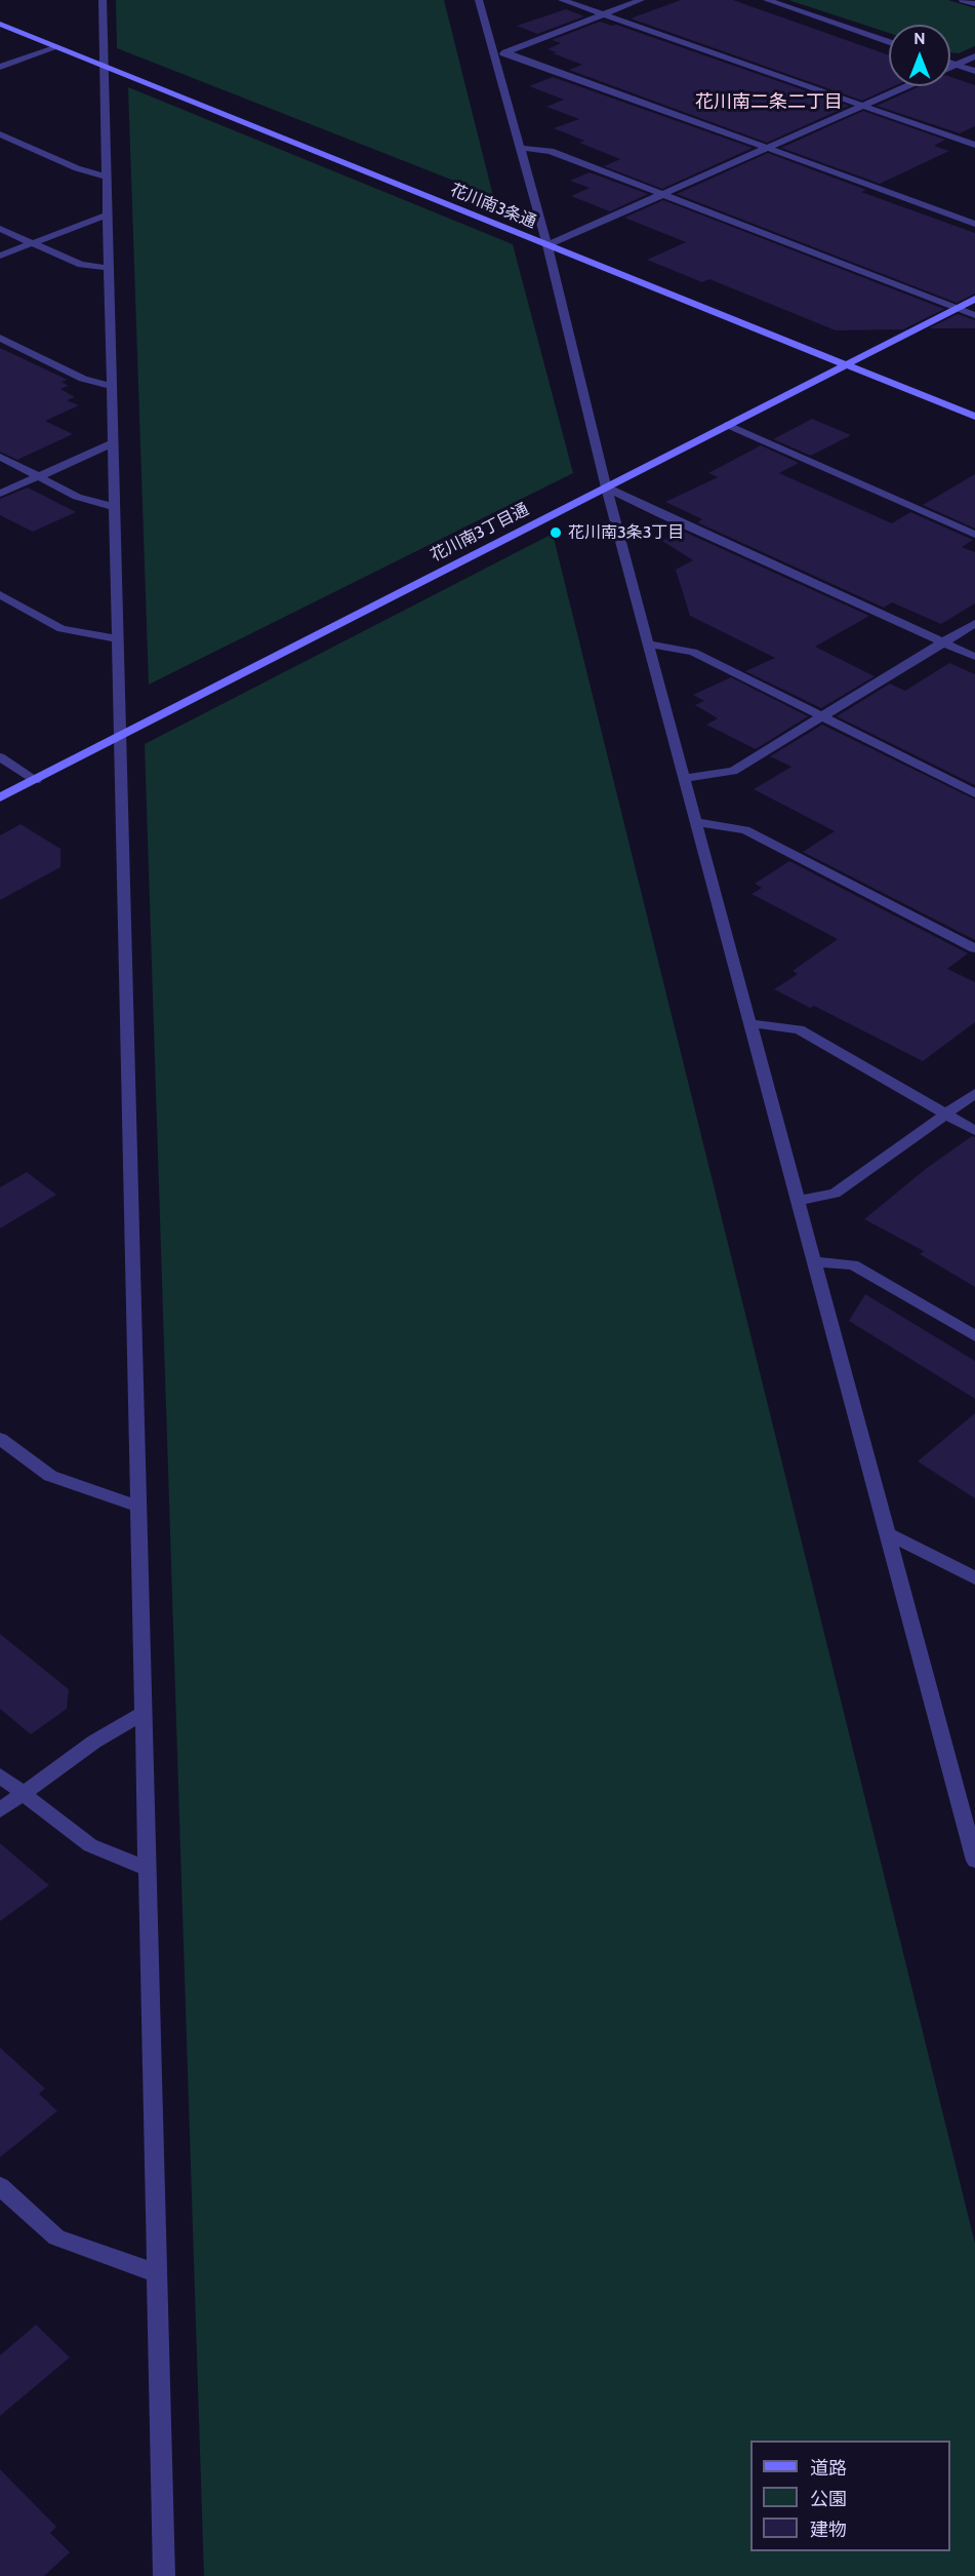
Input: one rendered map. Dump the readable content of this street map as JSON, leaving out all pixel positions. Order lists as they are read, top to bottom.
{
  "streets": {
    "street": ["花川南3条通", "花川南3丁目通"]
  },
  "crossings": [
    ["花川南3条通", "花川南3丁目通"]
  ],
  "districts": ["花川南二条二丁目"],
  "places": ["花川南3条3丁目"],
  "legend": ["道路", "公園", "建物"],
  "north": "top"
}
